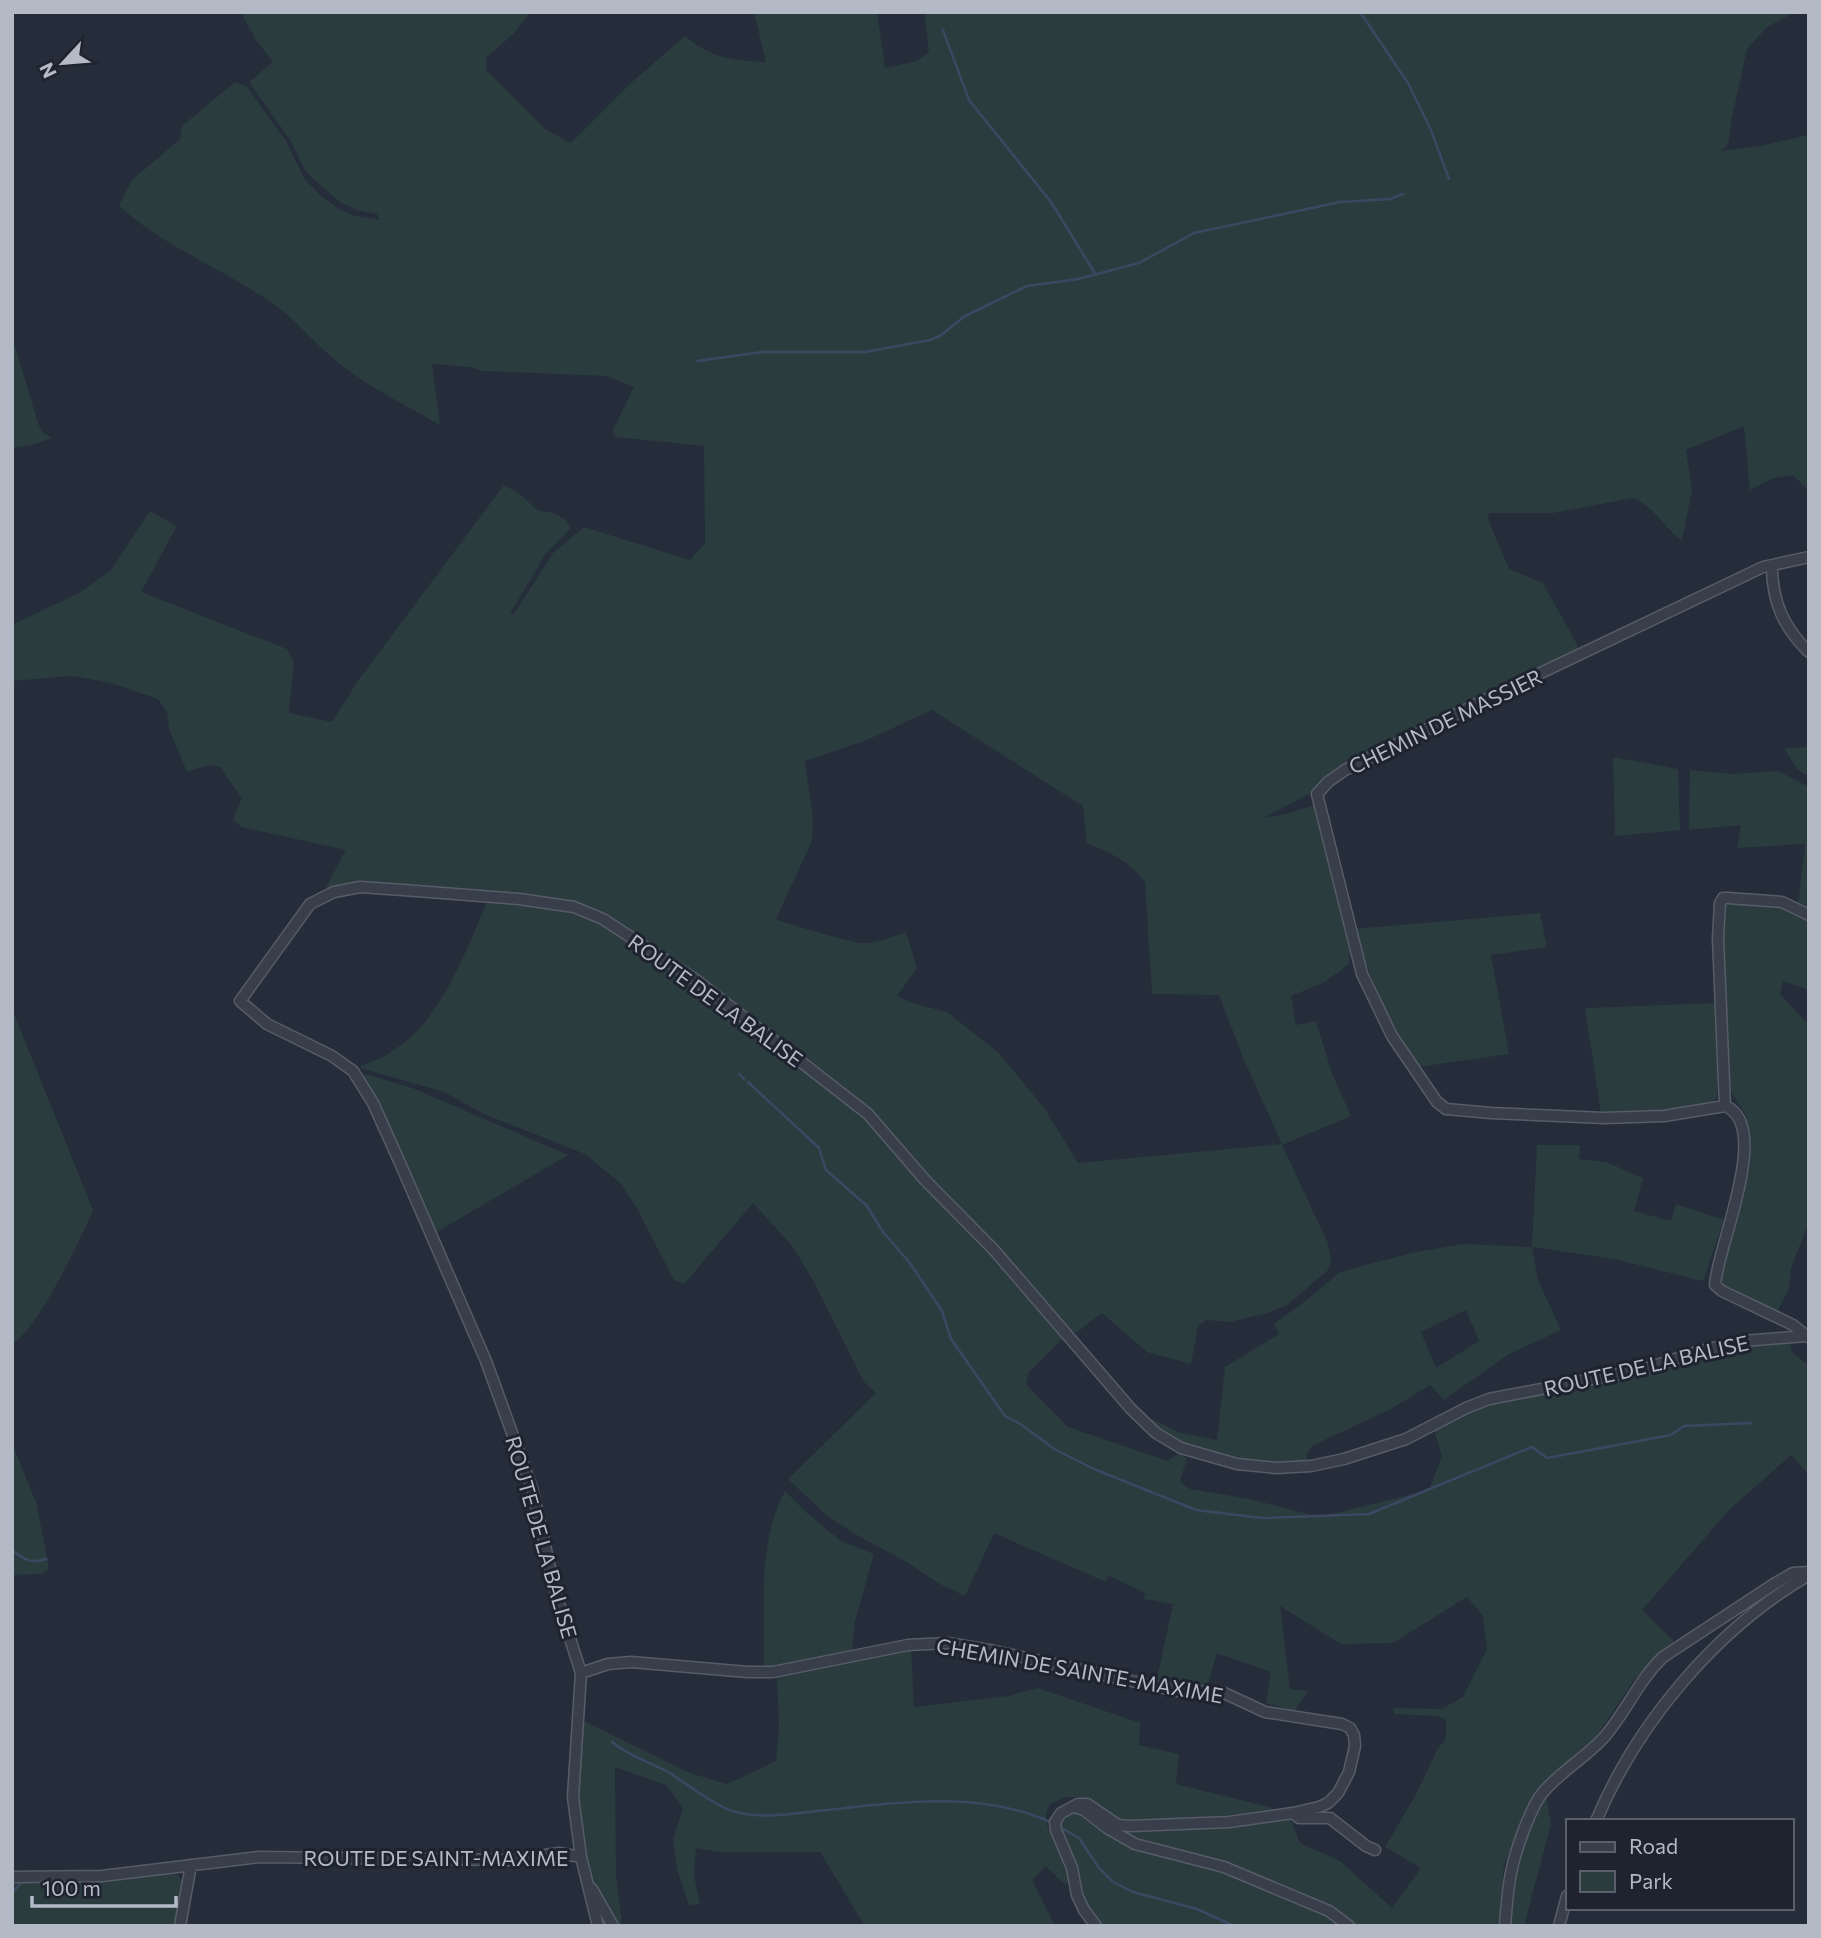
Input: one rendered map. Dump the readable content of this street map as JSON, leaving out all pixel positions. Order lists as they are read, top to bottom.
{
  "streets": {
    "street": [
      "CHEMIN DE MASSIER",
      "ROUTE DE LA BALISE",
      "CHEMIN DE SAINTE-MAXIME",
      "ROUTE DE SAINT-MAXIME"
    ]
  },
  "crossings": [
    ["ROUTE DE LA BALISE", "CHEMIN DE SAINTE-MAXIME"]
  ],
  "legend": ["Road", "Park"],
  "scale_bar": "100 m",
  "north": "bottom left"
}
